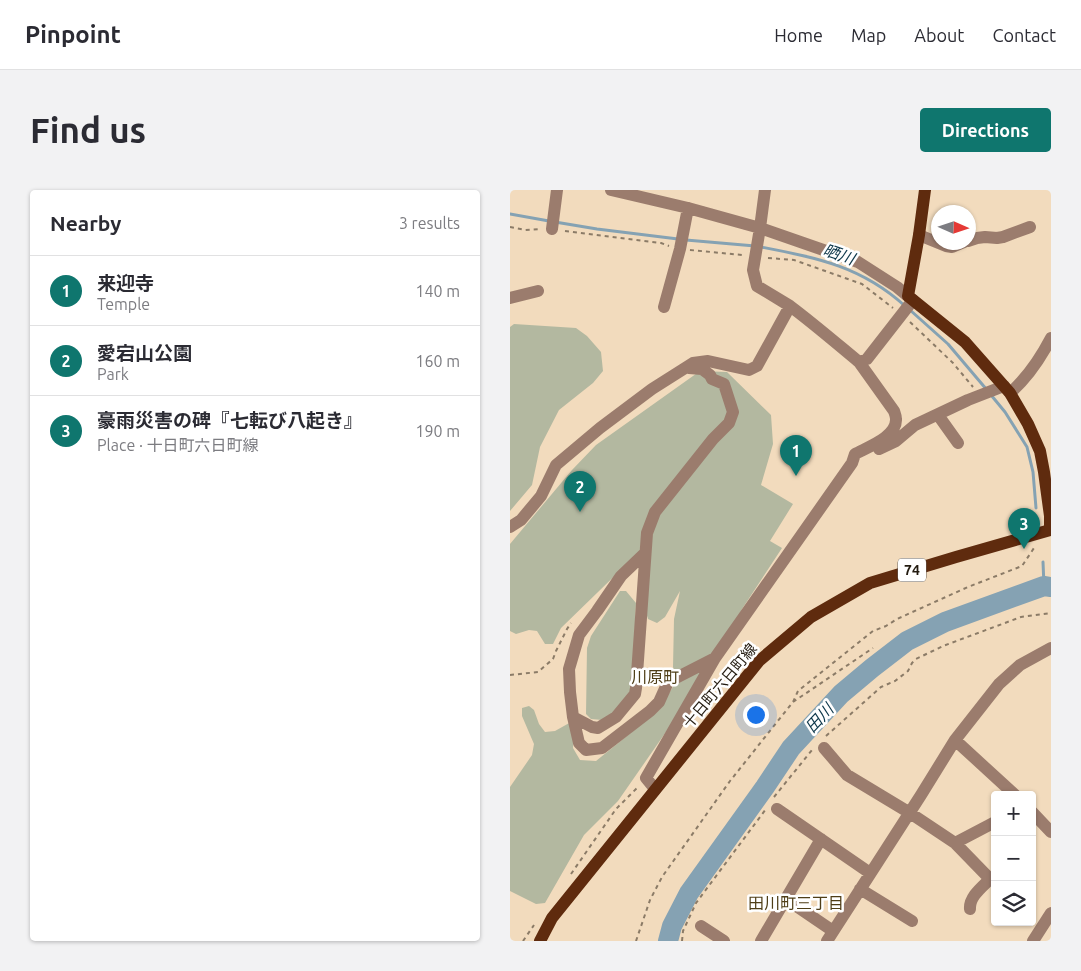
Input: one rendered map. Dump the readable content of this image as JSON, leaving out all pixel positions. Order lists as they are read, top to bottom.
{
  "streets": {
    "main road": ["74", "十日町六日町線"]
  },
  "districts": ["川原町", "田川町三丁目"],
  "water": ["晒川", "田川"],
  "north": "right",
  "page": {
    "header": "Pinpoint",
    "nav": [
      "Home",
      "Map",
      "About",
      "Contact"
    ],
    "buttons": "Directions",
    "title": "Find us",
    "heading": ["Nearby", "3 results"],
    "list": [
      {
        "mark": "1",
        "name": "来迎寺",
        "note": "Temple",
        "value": "140 m"
      },
      {
        "mark": "2",
        "name": "愛宕山公園",
        "note": "Park",
        "value": "160 m"
      },
      {
        "mark": "3",
        "name": "豪雨災害の碑『七転び八起き』",
        "note": "Place · 十日町六日町線",
        "value": "190 m"
      }
    ],
    "pins": ["1", "2", "3"],
    "map_buttons": ["+", "−"]
  }
}
